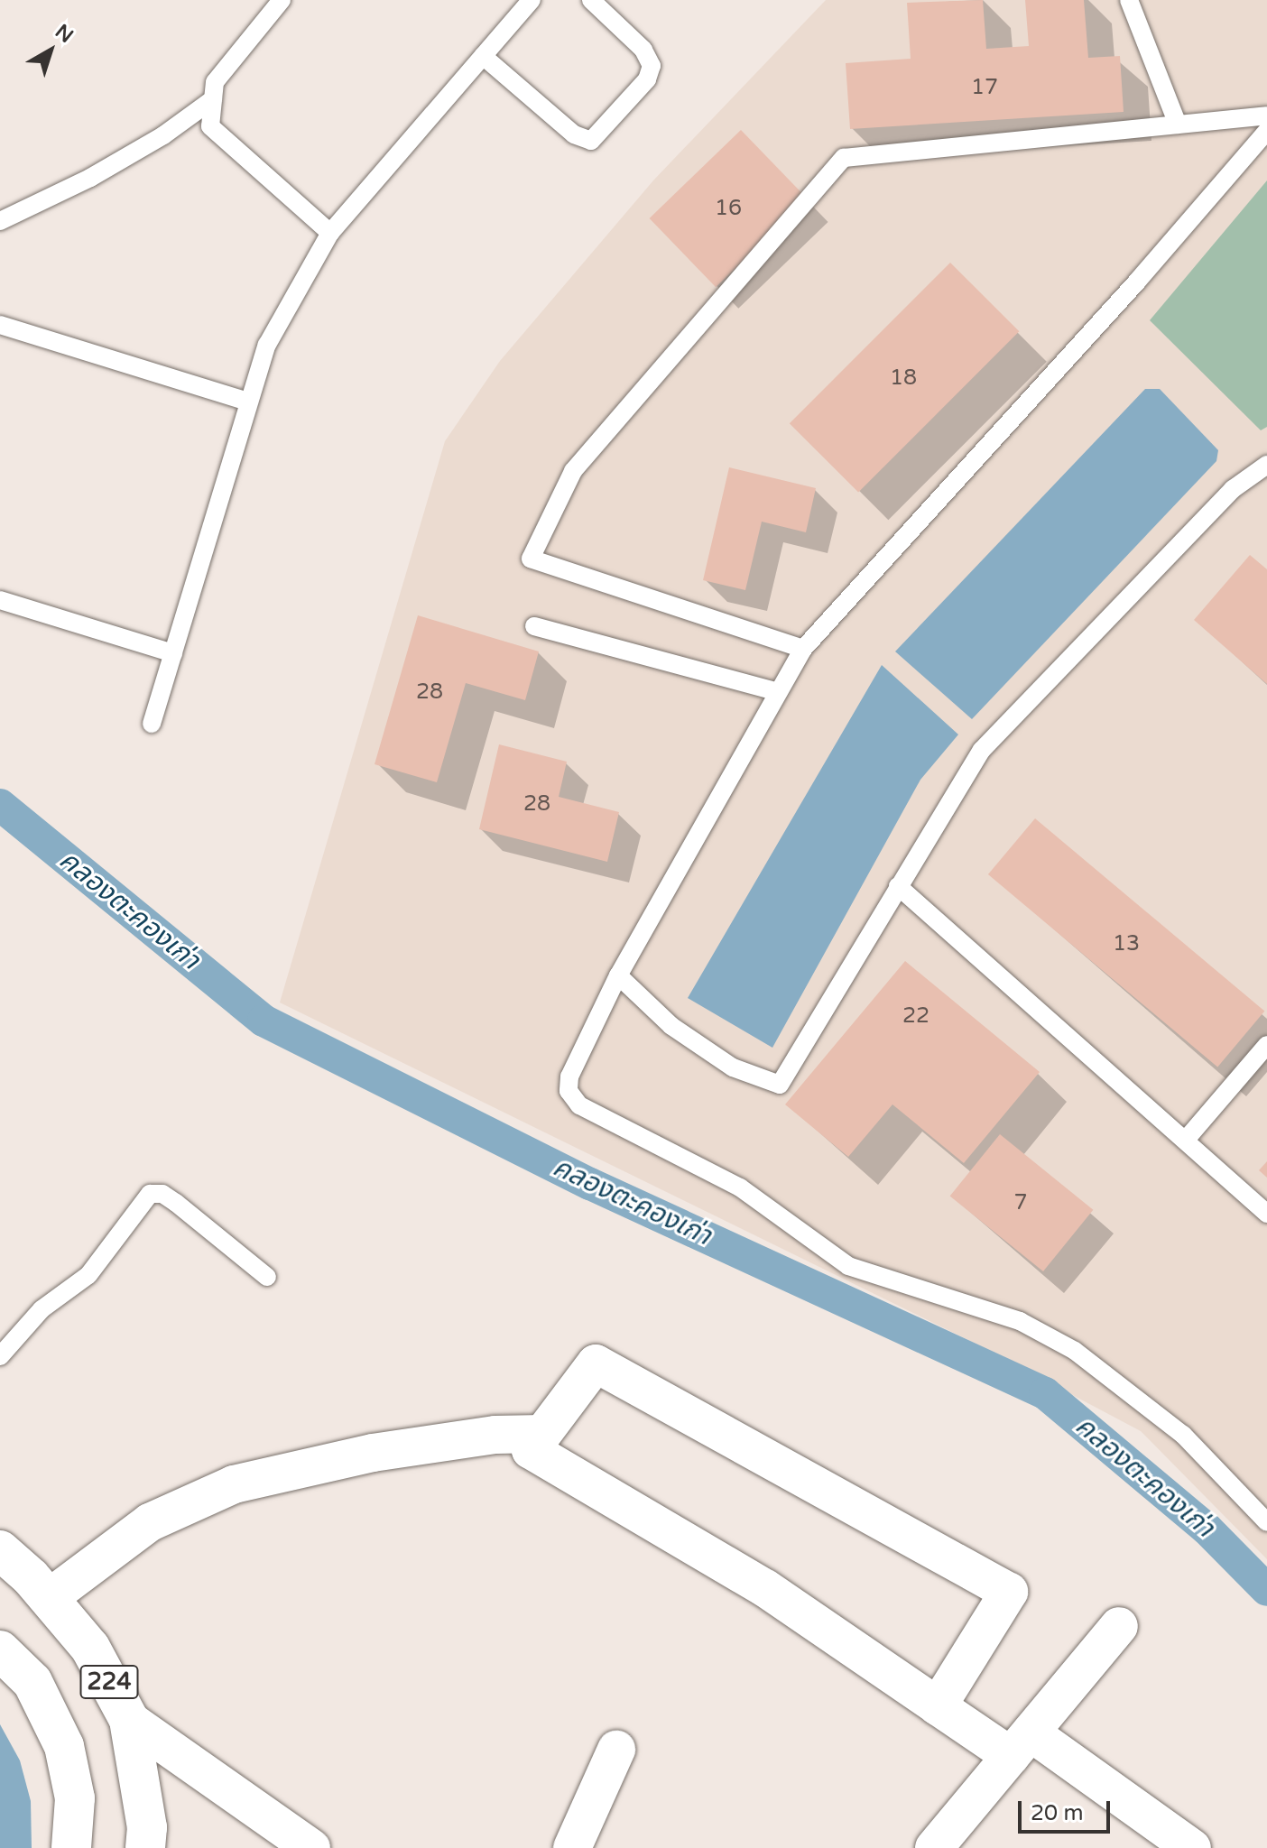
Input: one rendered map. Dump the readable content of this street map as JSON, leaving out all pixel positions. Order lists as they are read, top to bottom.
{
  "streets": {
    "main road": ["224"]
  },
  "water": ["คลองตะคองเก่า"],
  "house_numbers": [
    "17",
    "16",
    "18",
    "28",
    "28",
    "13",
    "22",
    "7"
  ],
  "scale_bar": "20 m",
  "north": "top right"
}
